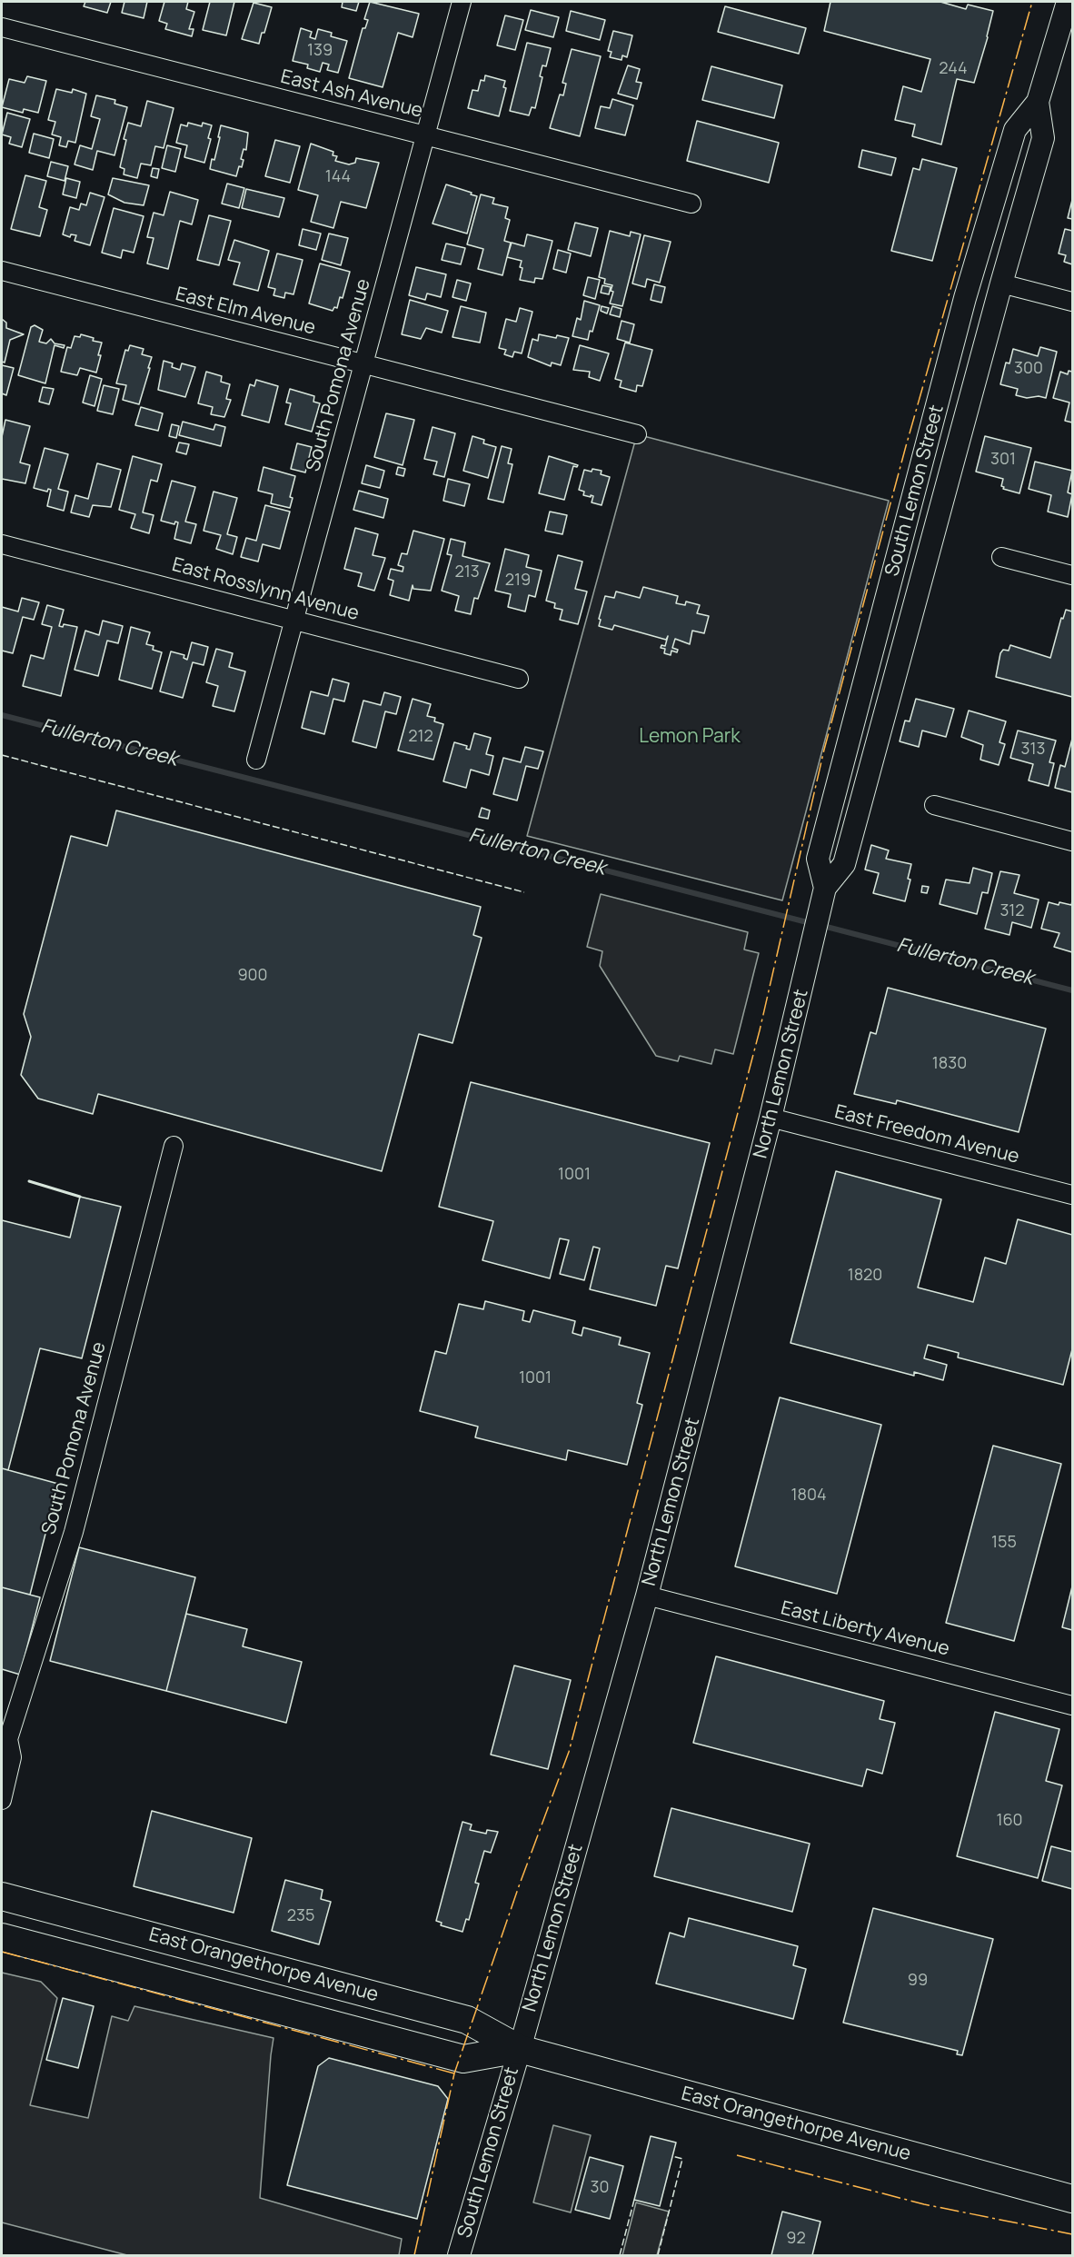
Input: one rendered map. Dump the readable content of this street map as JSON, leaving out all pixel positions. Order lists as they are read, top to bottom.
{
  "streets": {
    "main road": ["East Orangethorpe Avenue"],
    "street": [
      "East Ash Avenue",
      "East Elm Avenue",
      "South Pomona Avenue",
      "South Lemon Street",
      "East Rosslynn Avenue",
      "North Lemon Street",
      "East Freedom Avenue",
      "East Liberty Avenue"
    ]
  },
  "crossings": [
    ["East Ash Avenue", "South Pomona Avenue"],
    ["East Elm Avenue", "South Pomona Avenue"],
    ["South Pomona Avenue", "East Rosslynn Avenue"],
    ["South Lemon Street", "North Lemon Street"],
    ["South Lemon Street", "East Orangethorpe Avenue"],
    ["North Lemon Street", "East Freedom Avenue"],
    ["North Lemon Street", "East Liberty Avenue"],
    ["North Lemon Street", "East Orangethorpe Avenue"]
  ],
  "water": ["Fullerton Creek"],
  "parks": ["Lemon Park"],
  "house_numbers": [
    "139",
    "244",
    "144",
    "300",
    "301",
    "213",
    "219",
    "212",
    "313",
    "312",
    "900",
    "1830",
    "1001",
    "1820",
    "1001",
    "1804",
    "155",
    "160",
    "235",
    "99",
    "30",
    "92"
  ]
}
